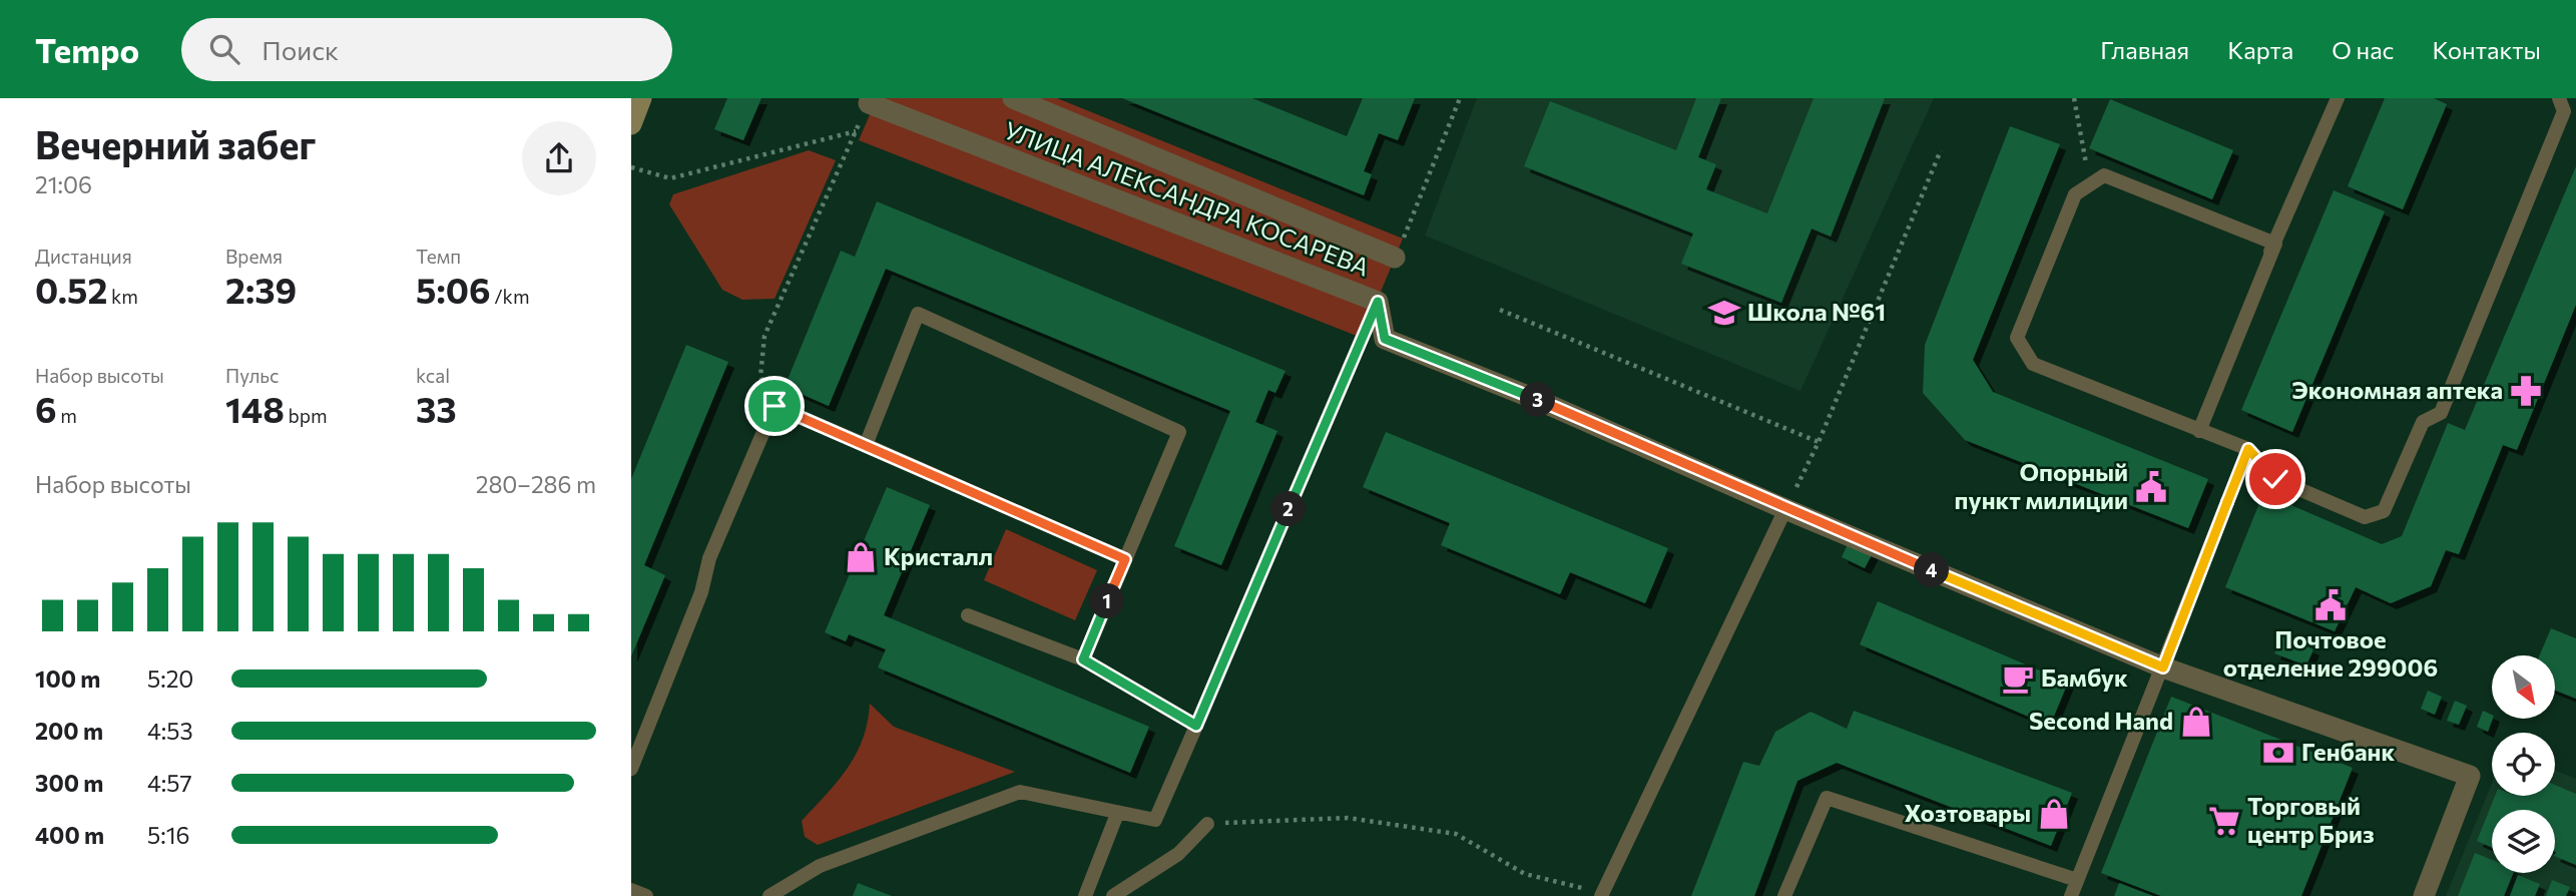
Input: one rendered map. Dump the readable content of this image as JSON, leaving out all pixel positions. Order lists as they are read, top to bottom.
{
  "streets": {
    "street": ["УЛИЦА АЛЕКСАНДРА КОСАРЕВА"]
  },
  "places": {
    "school or university": ["Школа №61"],
    "pharmacy": ["Экономная аптека"],
    "public building": ["Опорный пункт милиции", "Почтовое отделение 299006"],
    "shop": ["Кристалл", "Second Hand", "Хозтовары"],
    "cafe": ["Бамбук"],
    "bank": ["Генбанк"],
    "supermarket": ["Торговый центр Бриз"]
  },
  "north": "bottom right",
  "page": {
    "header": "Tempo",
    "search": "Поиск",
    "nav": [
      "Главная",
      "Карта",
      "О нас",
      "Контакты"
    ],
    "heading": ["Вечерний забег", "21:06"],
    "stats": [
      ["Дистанция", "0.52 km"],
      ["Время", "2:39"],
      ["Темп", "5:06 /km"],
      ["Набор высоты", "6 m"],
      ["Пульс", "148 bpm"],
      ["kcal", "33"]
    ],
    "pins": [
      "3",
      "2",
      "4",
      "1"
    ],
    "chart": ["Набор высоты", "280–286 m"],
    "list": [
      {
        "name": "100 m",
        "note": "5:20"
      },
      {
        "name": "200 m",
        "note": "4:53"
      },
      {
        "name": "300 m",
        "note": "4:57"
      },
      {
        "name": "400 m",
        "note": "5:16"
      }
    ]
  }
}
